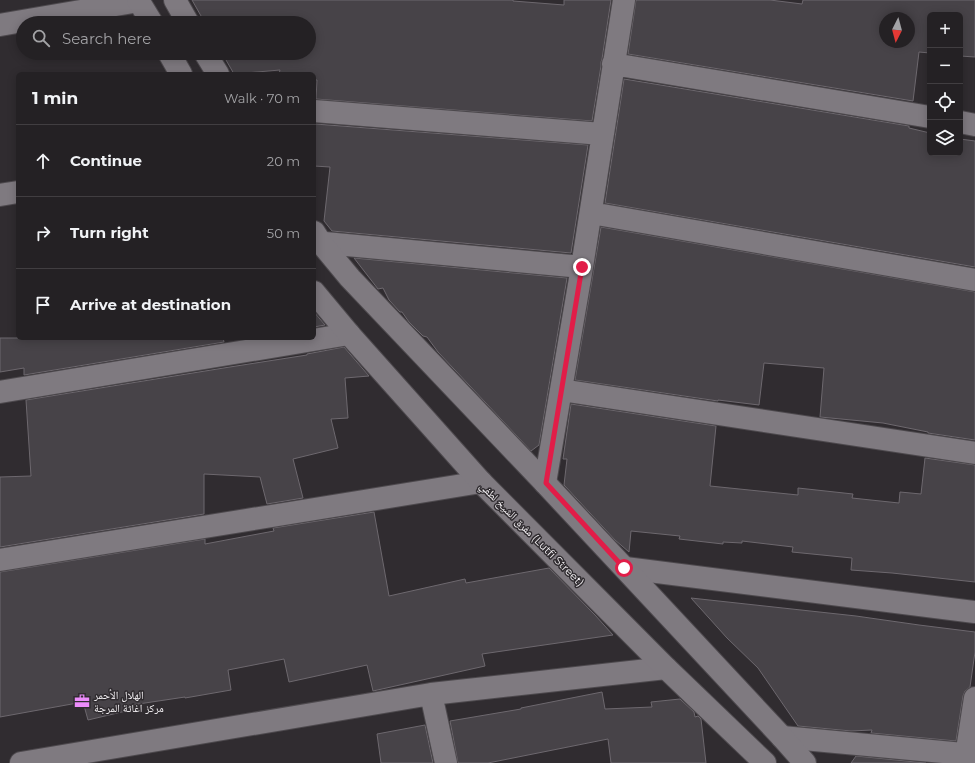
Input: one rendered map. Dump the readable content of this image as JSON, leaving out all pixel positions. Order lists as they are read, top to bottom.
{
  "streets": {
    "street": ["مفرق الشيخ لطفي (Lutfi Street)"]
  },
  "places": {
    "office": ["الهلال الأحمر مركز اغاثة المرجة"]
  },
  "north": "bottom",
  "page": {
    "map_buttons": ["+", "−"],
    "search": "Search here",
    "heading": ["1 min", "Walk · 70 m"],
    "list": [
      ["Continue", "20 m"],
      ["Turn right", "50 m"],
      "Arrive at destination"
    ]
  }
}
